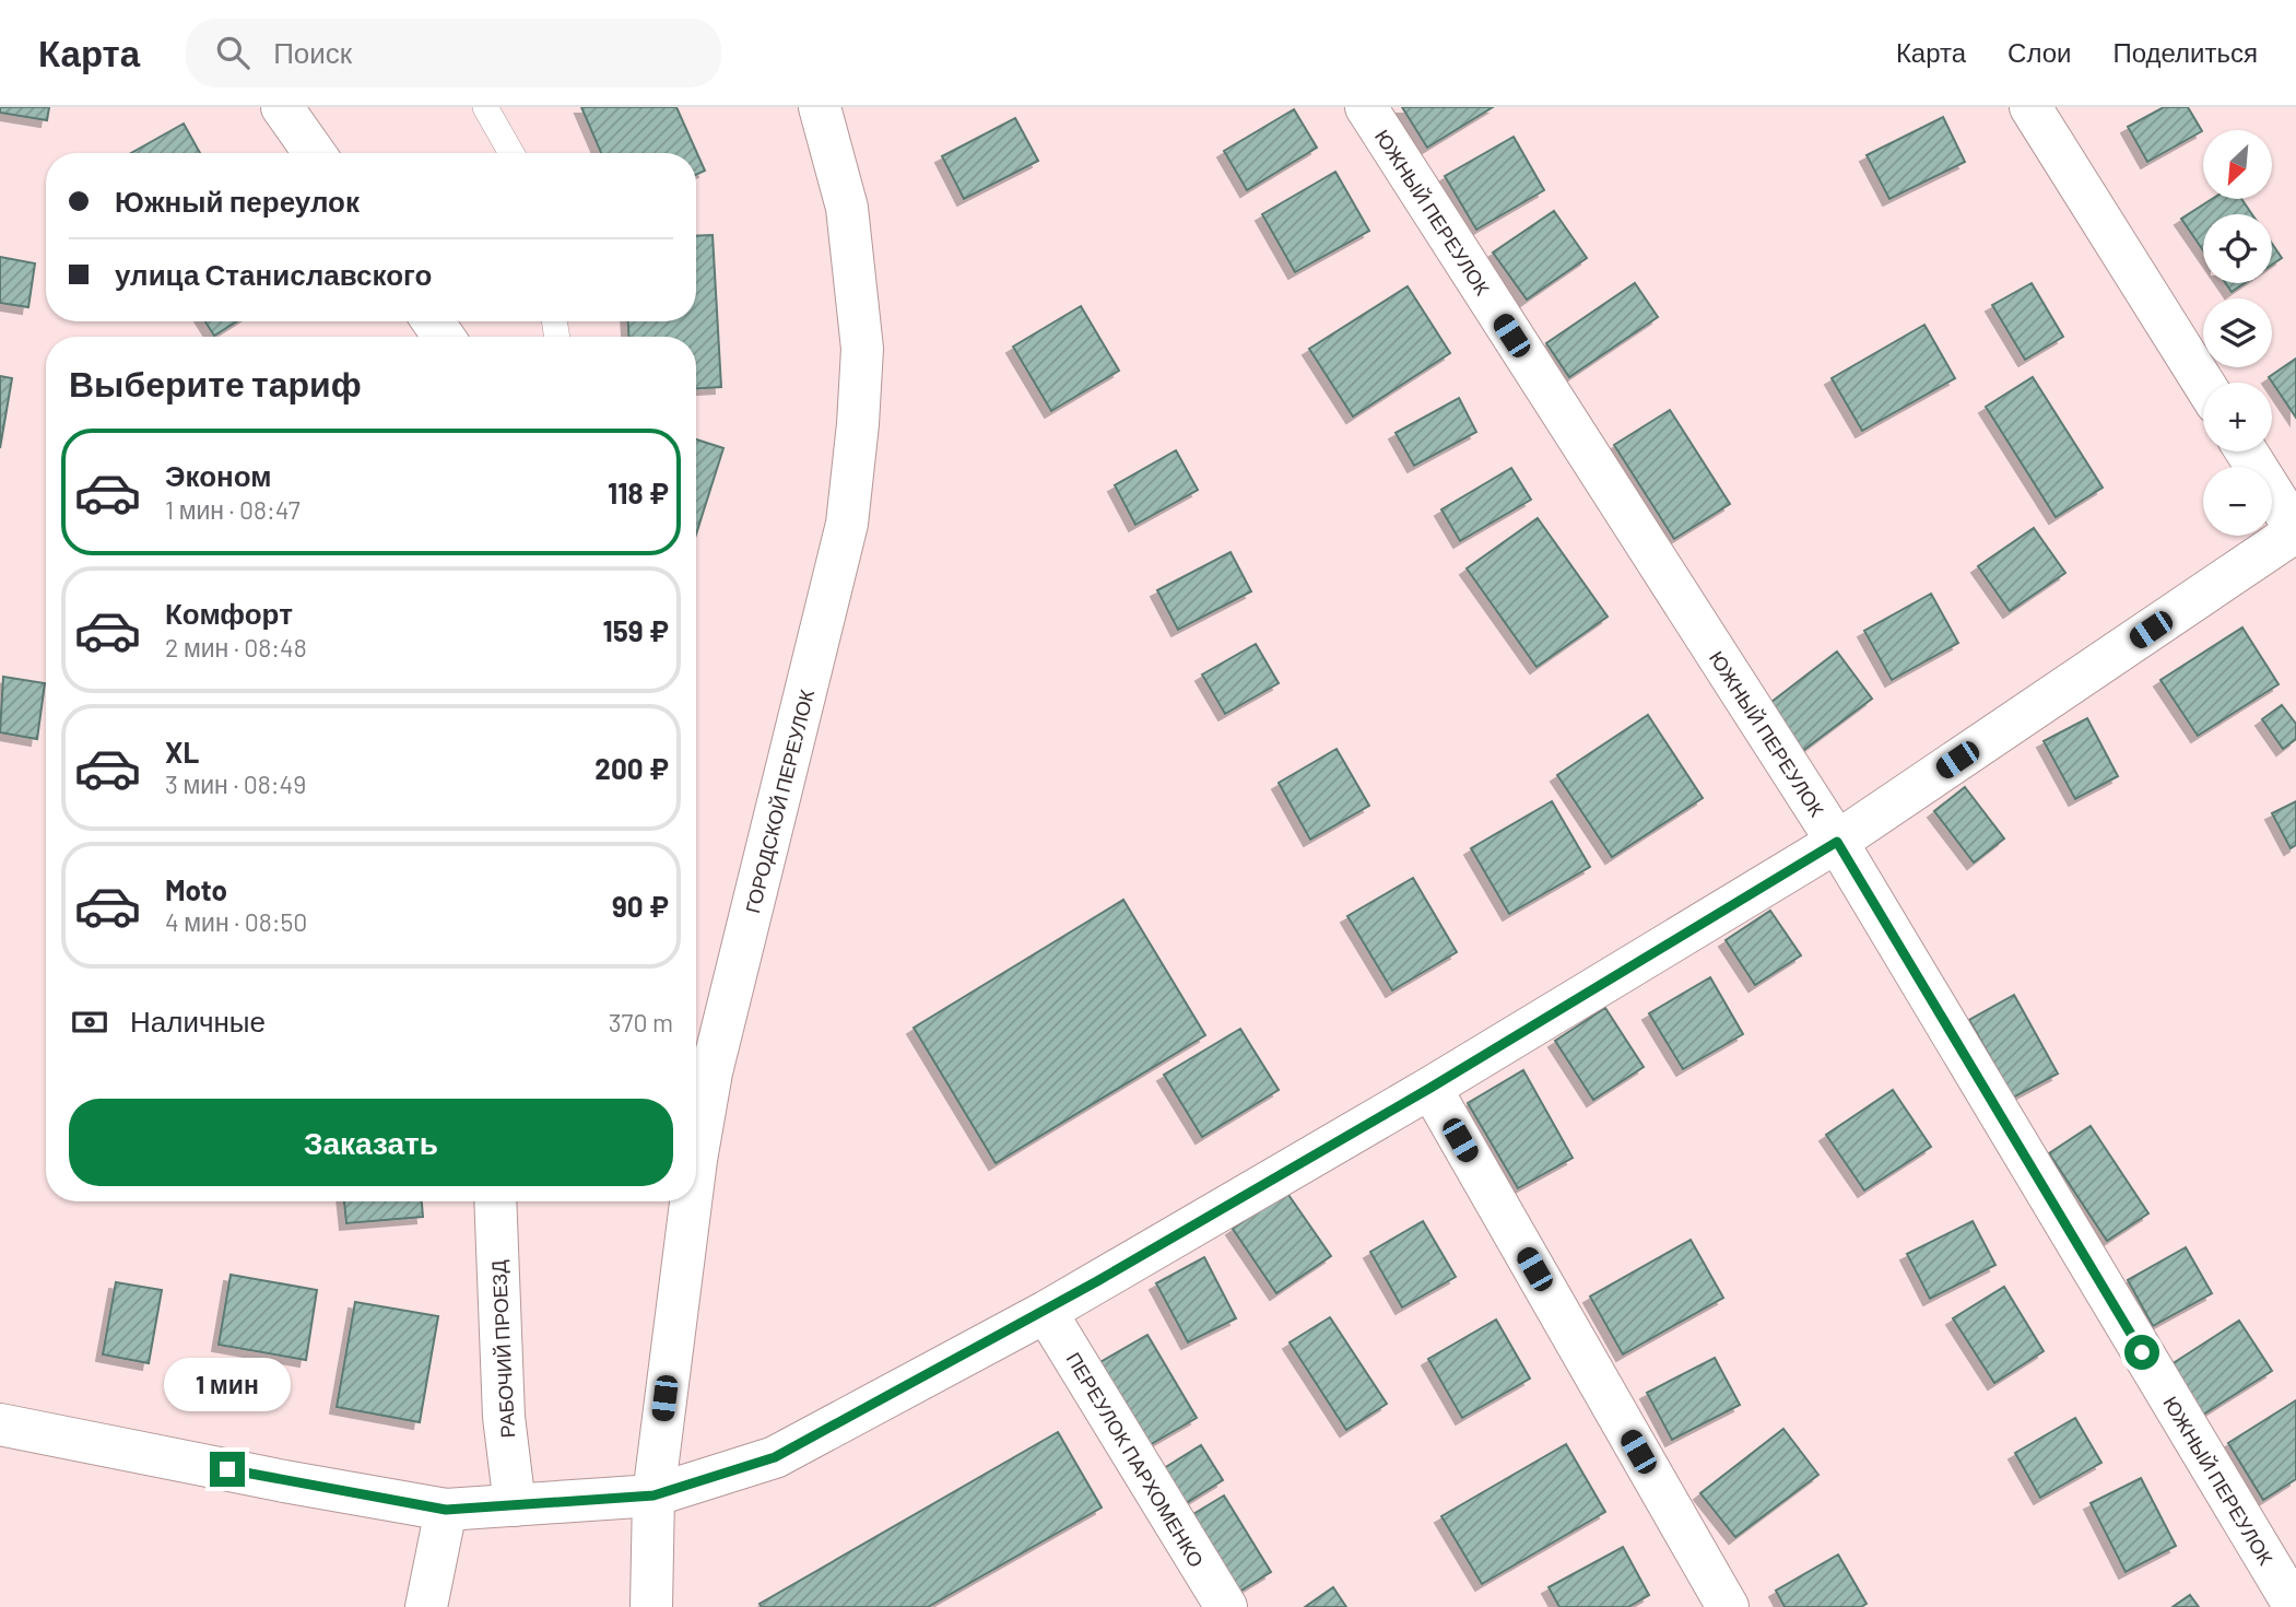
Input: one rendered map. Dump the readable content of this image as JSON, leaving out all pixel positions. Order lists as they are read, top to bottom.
{
  "streets": {
    "street": [
      "ЮЖНЫЙ ПЕРЕУЛОК",
      "ГОРОДСКОЙ ПЕРЕУЛОК",
      "РАБОЧИЙ ПРОЕЗД",
      "ПЕРЕУЛОК ПАРХОМЕНКО"
    ]
  },
  "north": "bottom left",
  "page": {
    "header": "Карта",
    "search": "Поиск",
    "nav": ["Карта", "Слои", "Поделиться"],
    "map_buttons": ["+", "−"],
    "banner": ["Южный переулок", "улица Станиславского"],
    "heading": "Выберите тариф",
    "list": [
      {
        "name": "Эконом",
        "note": "1 мин · 08:47",
        "value": "118 ₽"
      },
      {
        "name": "Комфорт",
        "note": "2 мин · 08:48",
        "value": "159 ₽"
      },
      {
        "name": "XL",
        "note": "3 мин · 08:49",
        "value": "200 ₽"
      },
      {
        "name": "Moto",
        "note": "4 мин · 08:50",
        "value": "90 ₽"
      }
    ],
    "pay": ["Наличные", "370 m"],
    "buttons": "Заказать",
    "bubble": "1 мин"
  }
}
